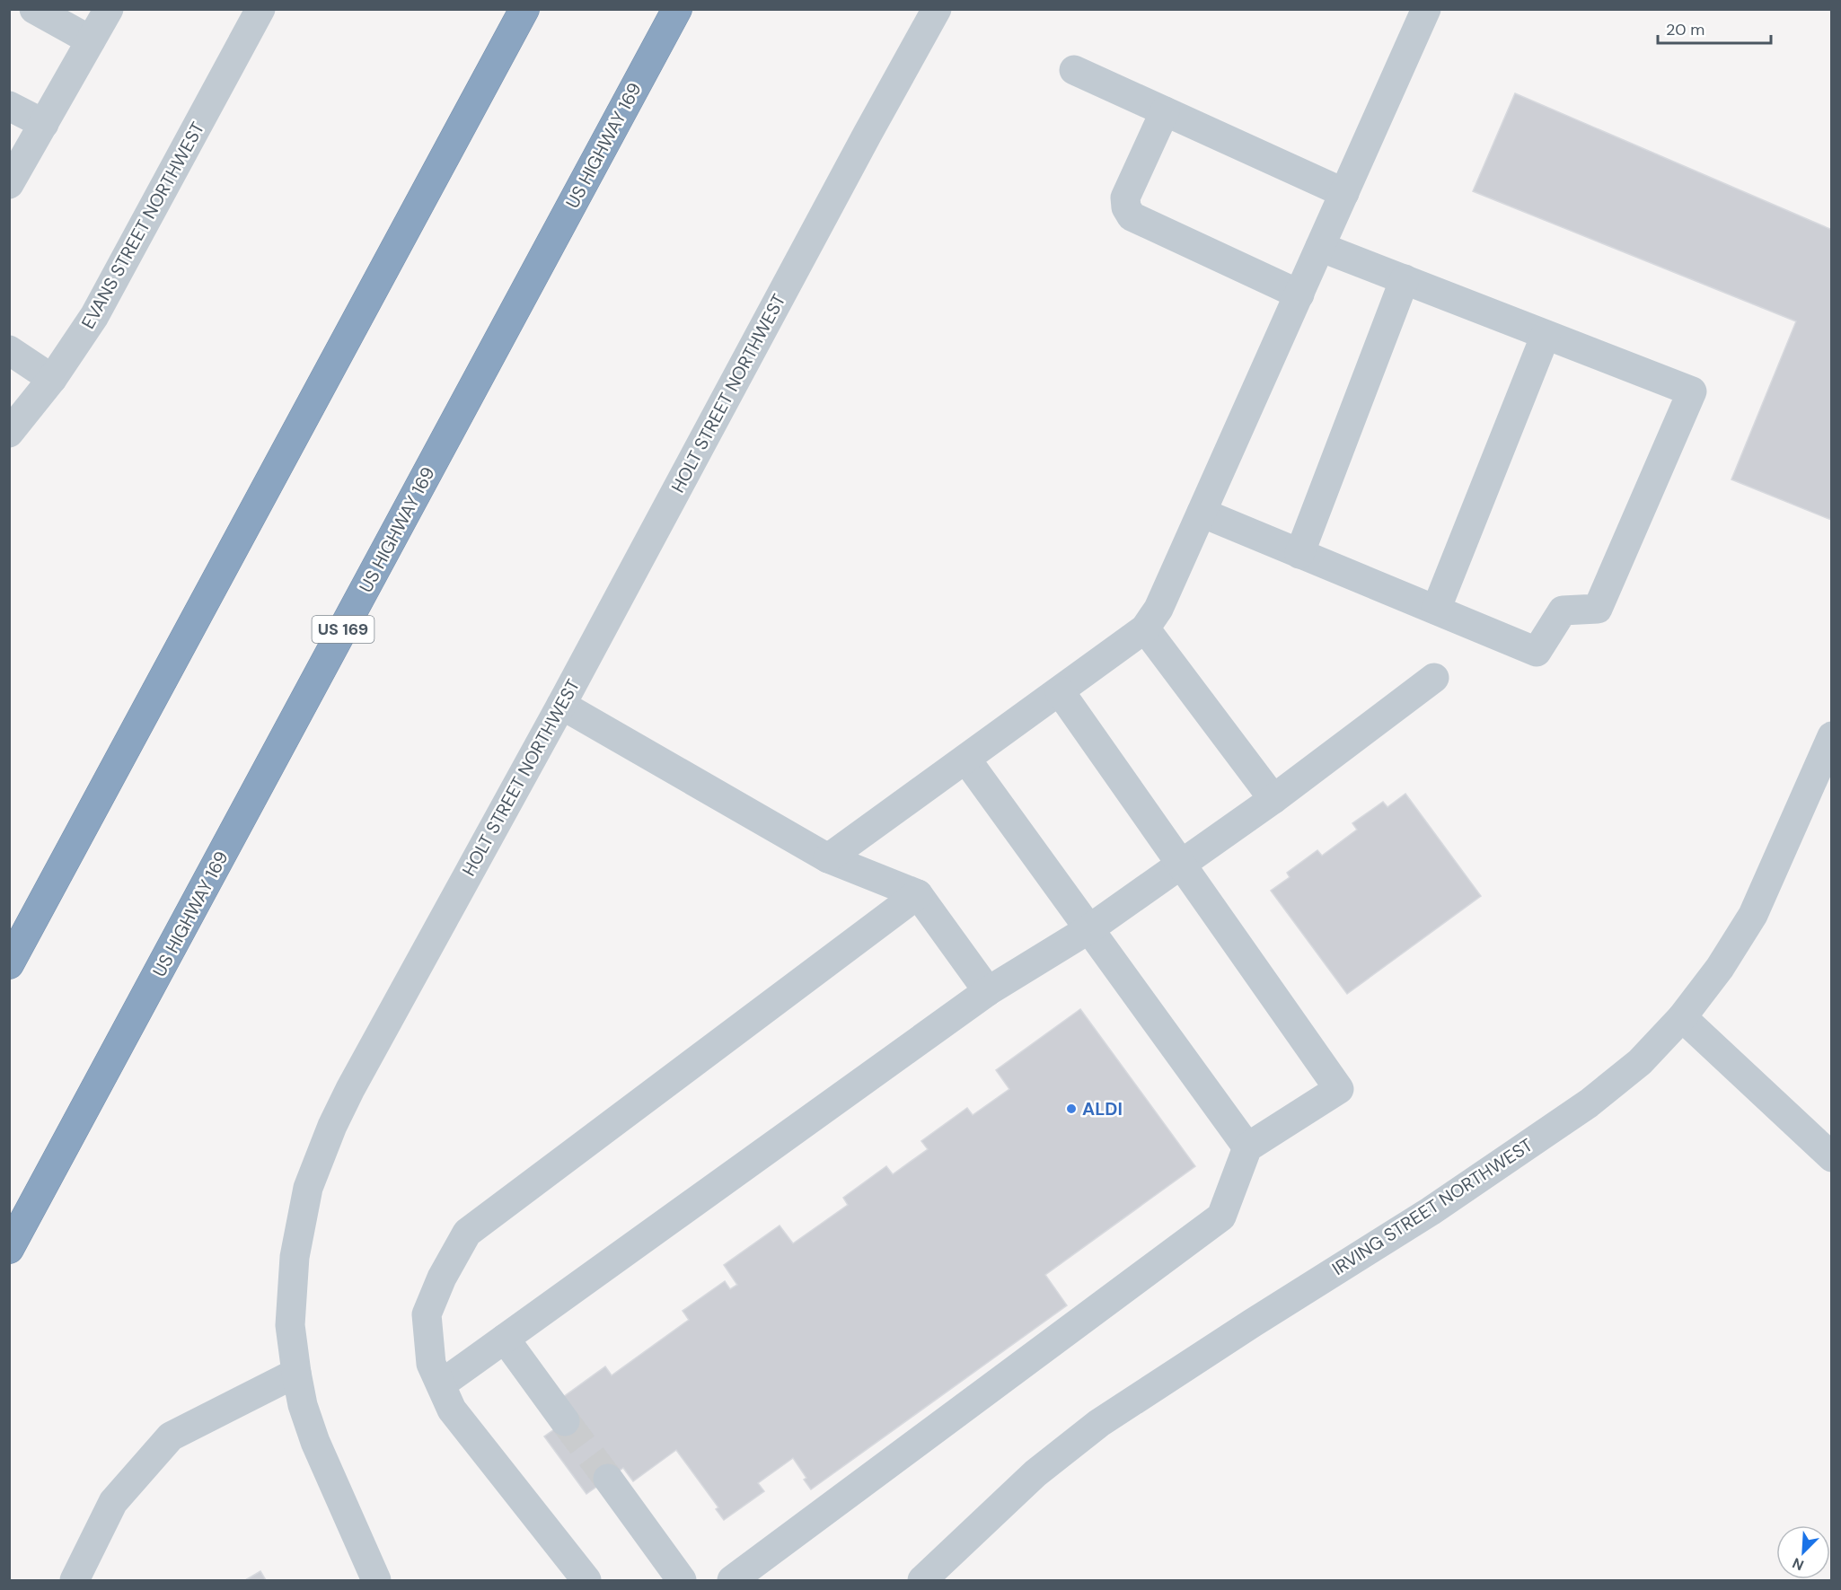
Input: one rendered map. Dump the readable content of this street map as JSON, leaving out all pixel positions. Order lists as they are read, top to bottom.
{
  "streets": {
    "highway": ["US HIGHWAY 169", "US 169"],
    "street": ["EVANS STREET NORTHWEST", "HOLT STREET NORTHWEST", "IRVING STREET NORTHWEST"]
  },
  "places": ["ALDI"],
  "scale_bar": "20 m",
  "north": "bottom left"
}
